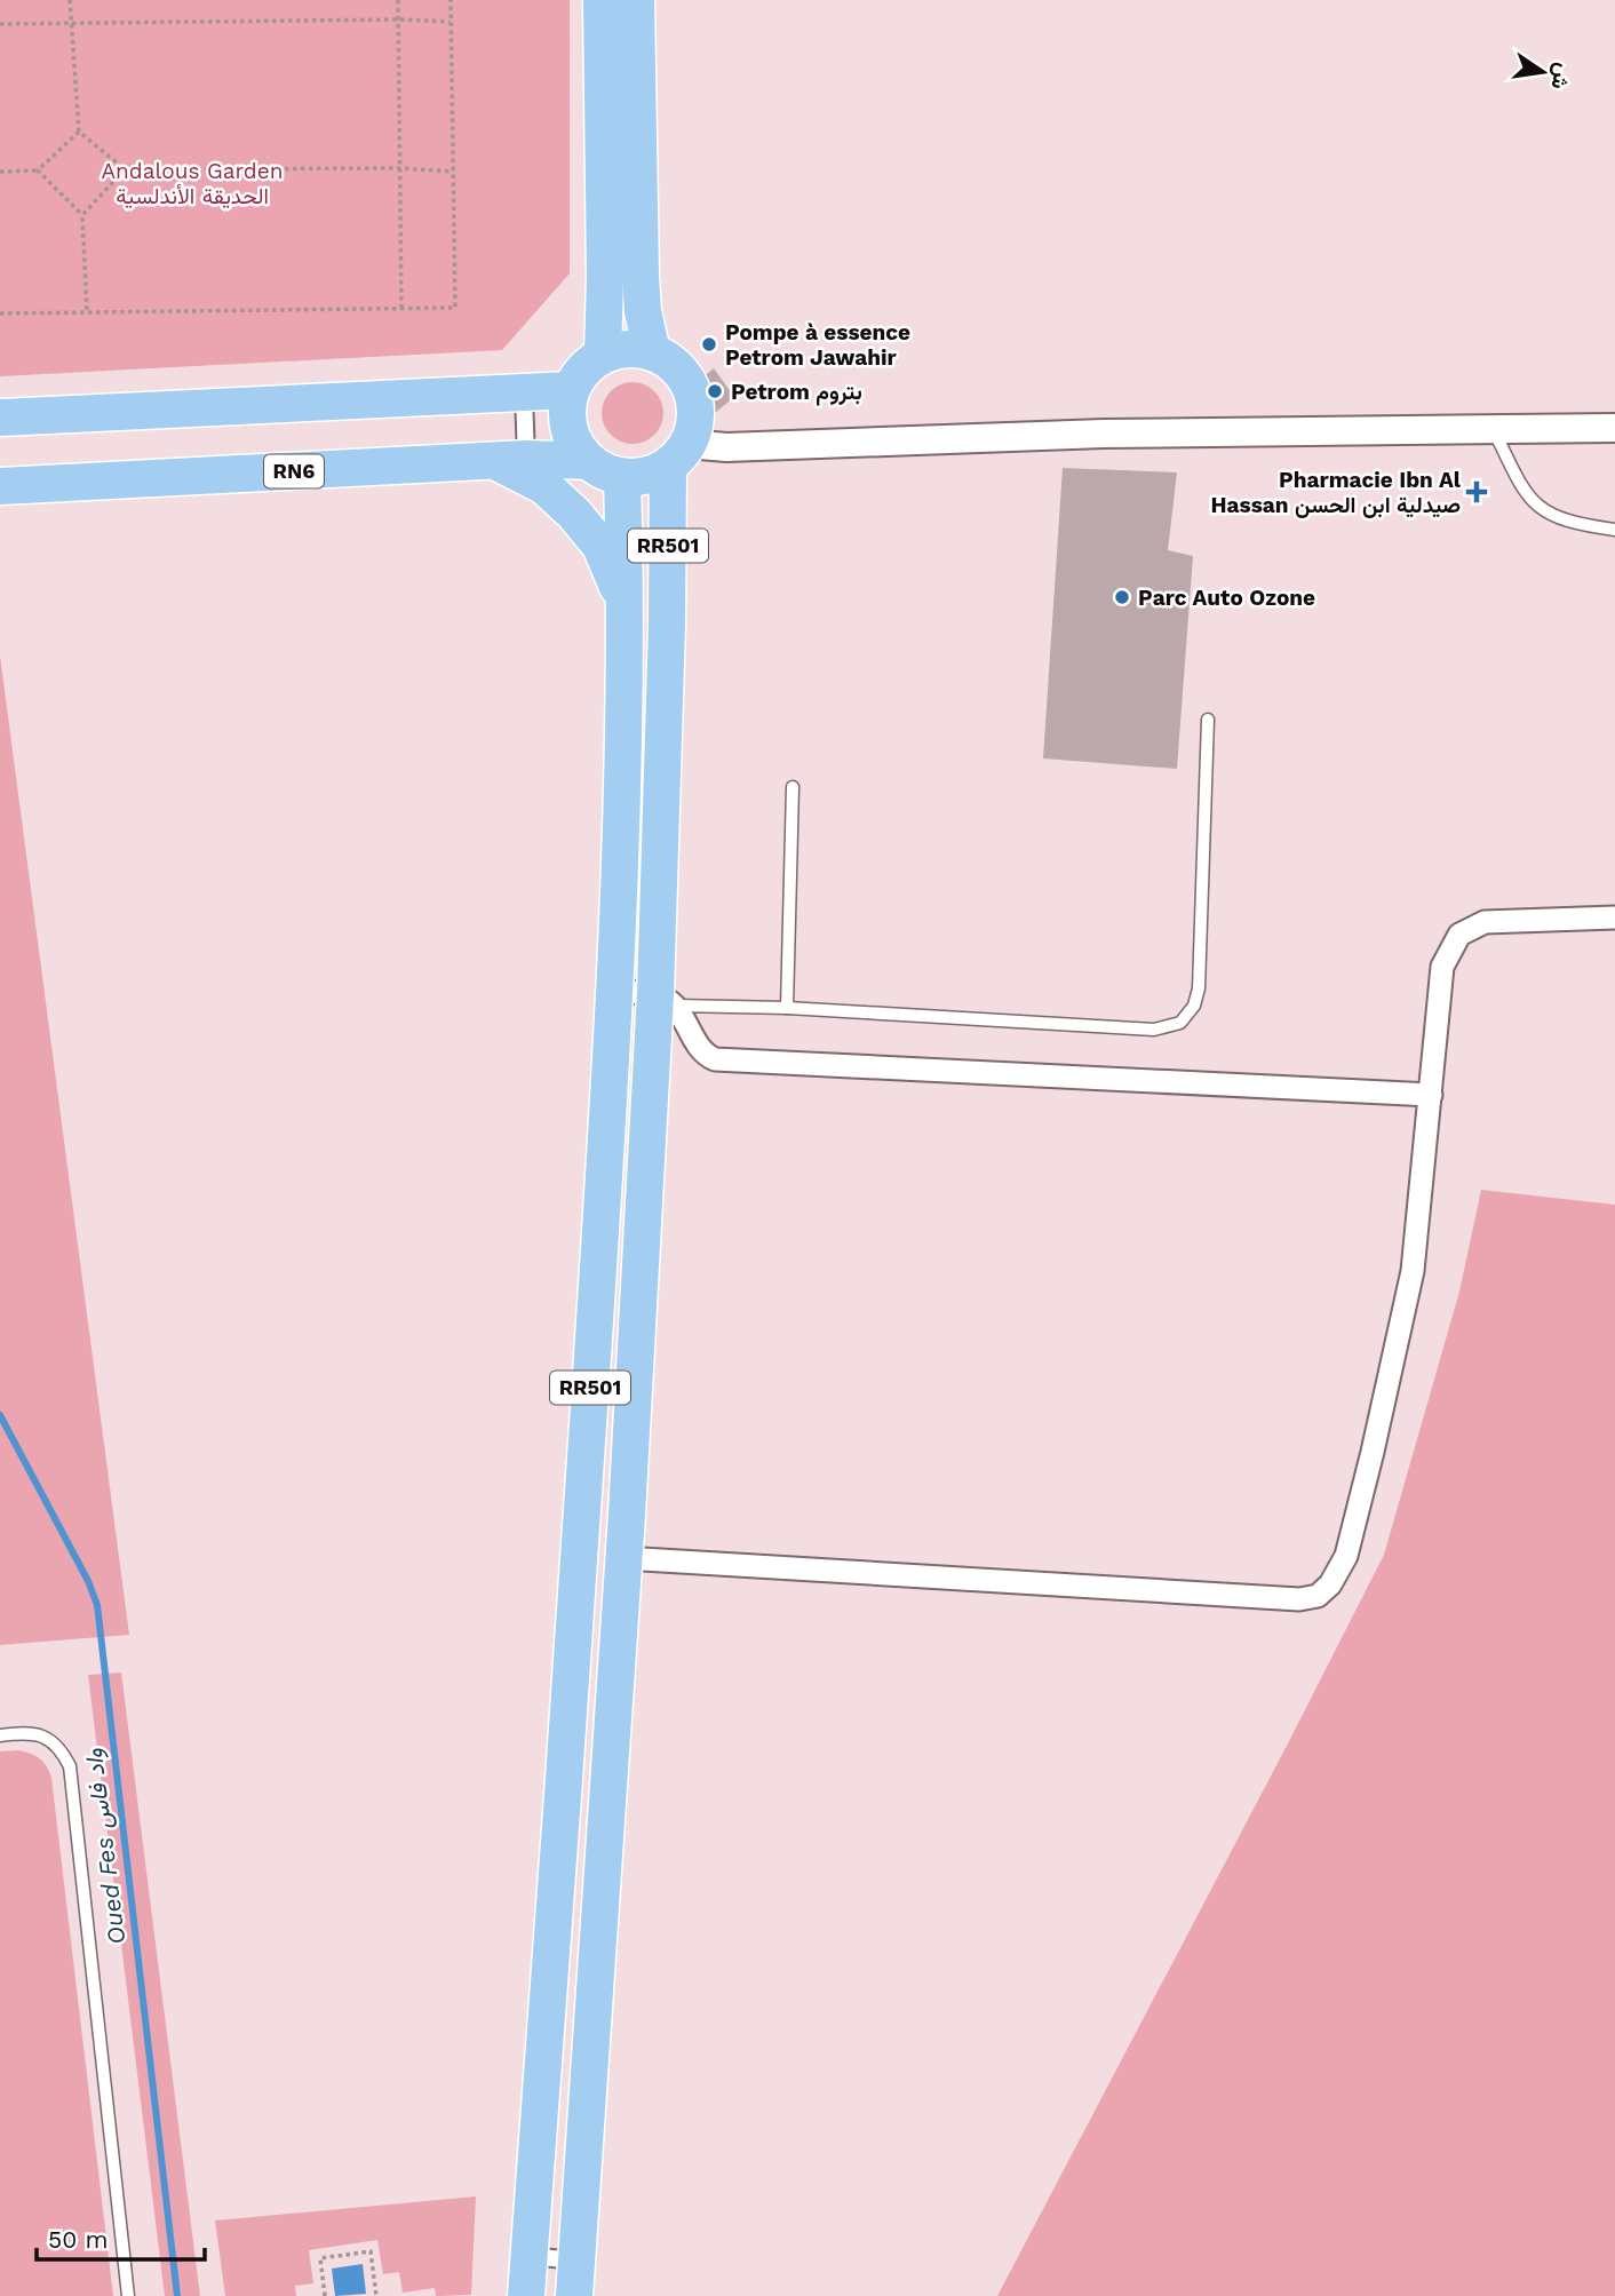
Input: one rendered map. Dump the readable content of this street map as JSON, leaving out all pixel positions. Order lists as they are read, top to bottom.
{
  "streets": {
    "main road": ["RN6", "RR501"]
  },
  "crossings": [
    ["RN6", "RR501"]
  ],
  "water": ["Oued Fes واد فاس"],
  "parks": ["Andalous Garden الحديقة الأندلسية"],
  "places": {
    "other": ["Pompe à essence Petrom Jawahir", "Petrom بتروم", "Parc Auto Ozone"],
    "health": ["Pharmacie Ibn Al Hassan صيدلية ابن الحسن"]
  },
  "scale_bar": "50 m",
  "north": "right"
}
